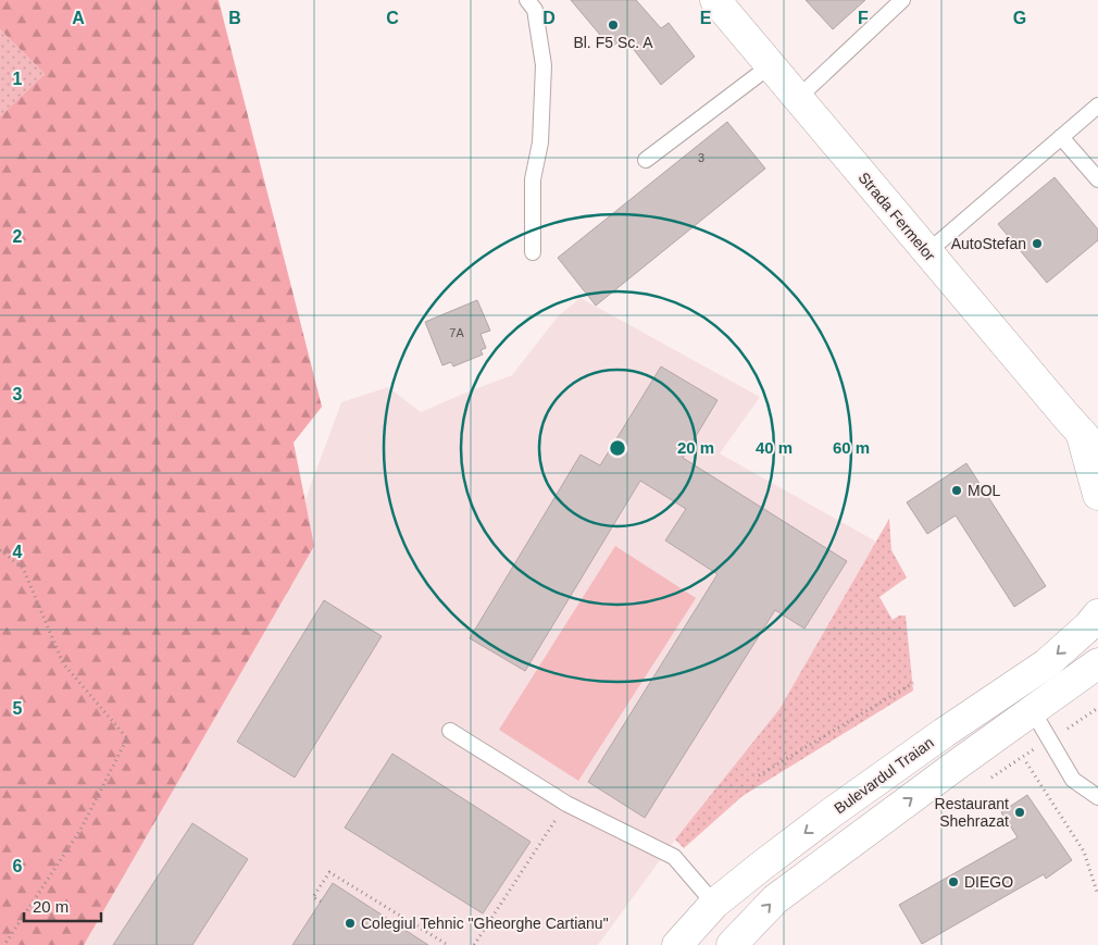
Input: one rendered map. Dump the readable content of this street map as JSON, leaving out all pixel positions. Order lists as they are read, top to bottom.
{
  "streets": {
    "main road": ["Strada Fermelor", "Bulevardul Traian"]
  },
  "places": [
    "Bl. F5 Sc. A",
    "AutoStefan",
    "MOL",
    "Restaurant Shehrazat",
    "DIEGO",
    "Colegiul Tehnic \"Gheorghe Cartianu\""
  ],
  "house_numbers": ["3", "7A"],
  "scale_bar": "20 m",
  "grid": {
    "columns": [
      "A",
      "B",
      "C",
      "D",
      "E",
      "F",
      "G"
    ],
    "rows": [
      "1",
      "2",
      "3",
      "4",
      "5",
      "6"
    ]
  },
  "rings": ["20 m", "40 m", "60 m"]
}
